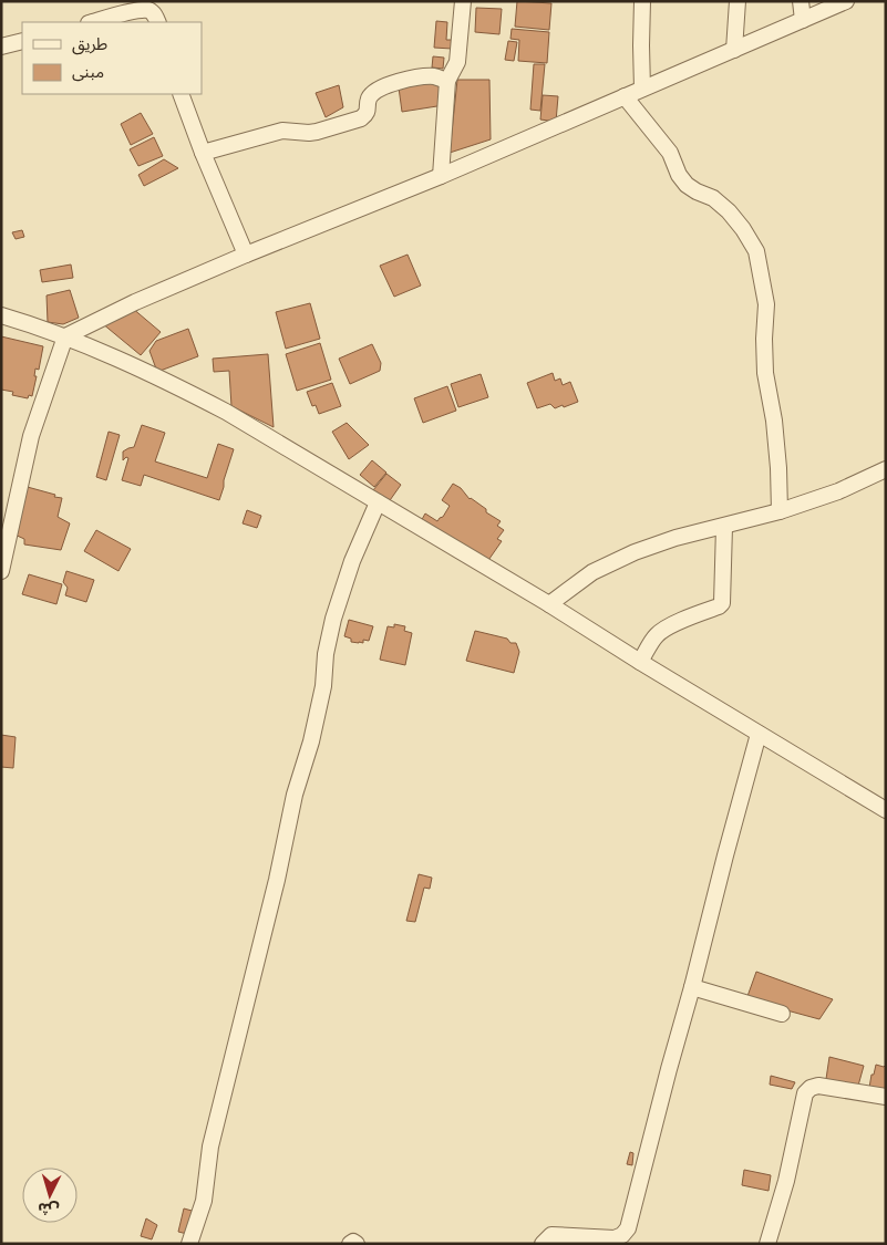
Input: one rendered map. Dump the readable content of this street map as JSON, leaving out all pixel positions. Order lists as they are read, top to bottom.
{
  "legend": ["طريق", "مبنى"],
  "north": "bottom"
}
